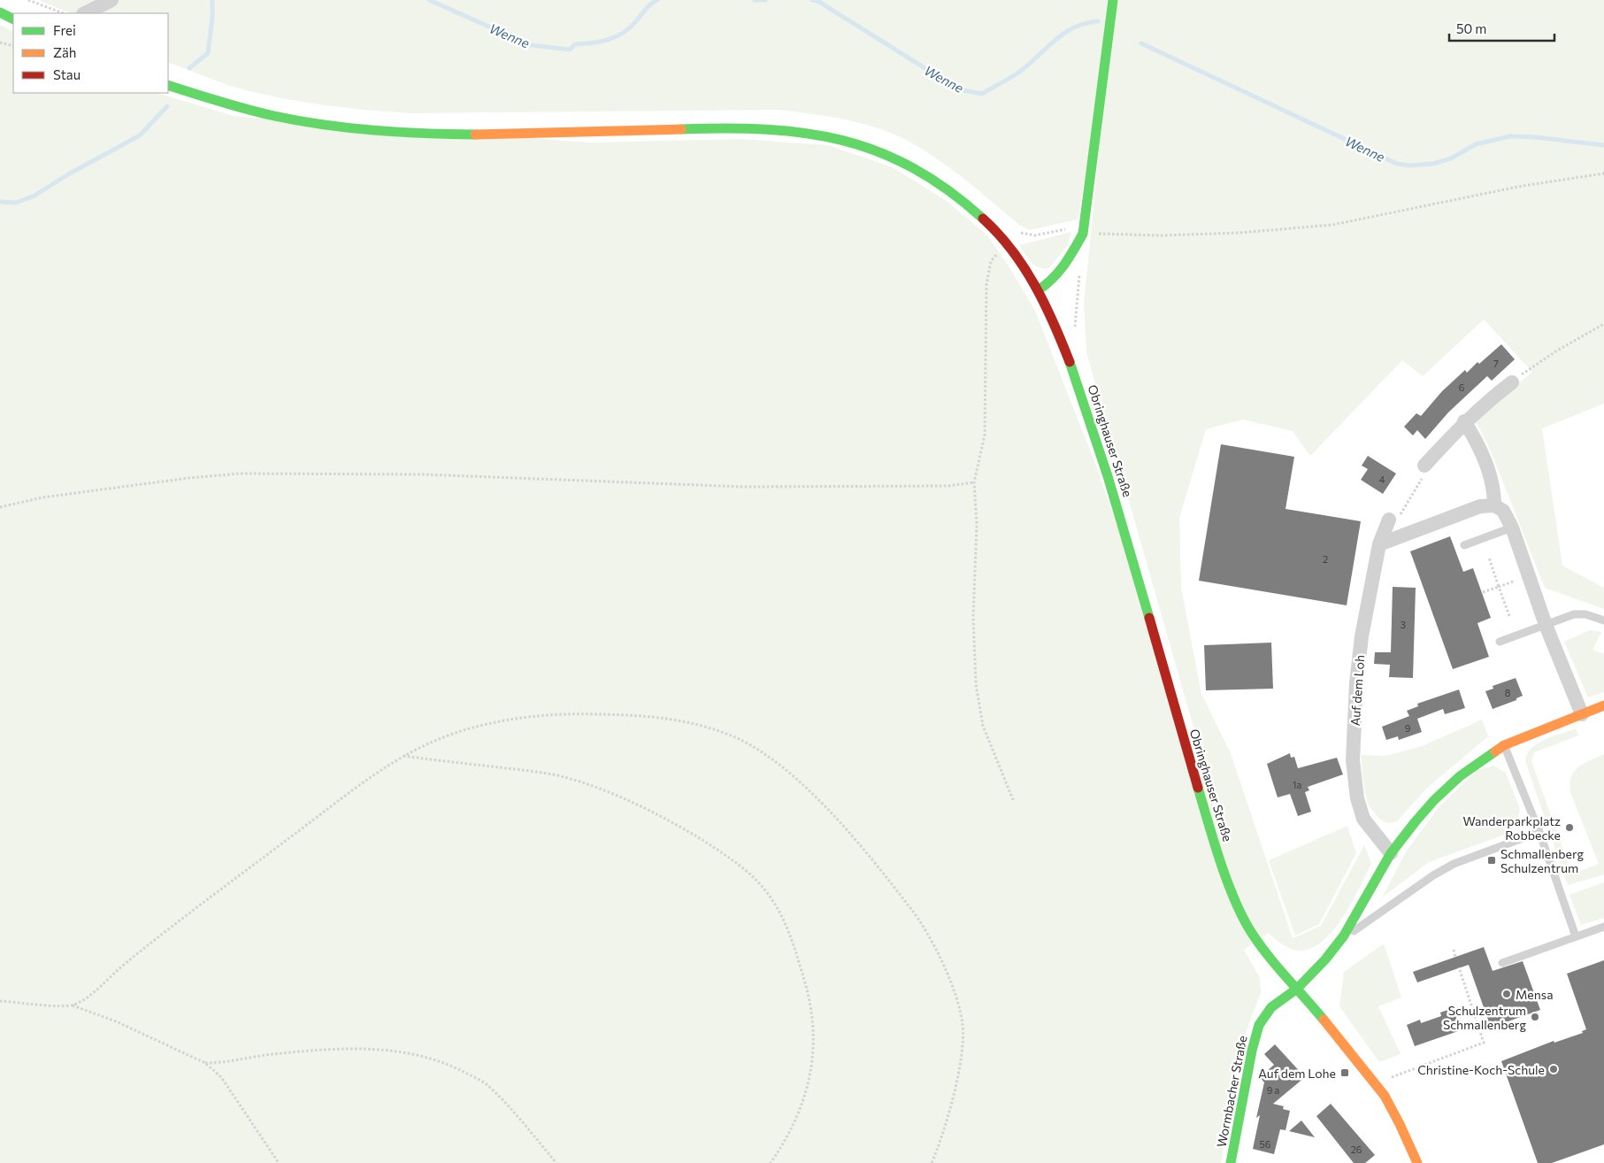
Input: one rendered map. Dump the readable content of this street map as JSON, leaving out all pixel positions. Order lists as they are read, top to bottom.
{
  "streets": {
    "street": ["Obringhauser Straße", "Auf dem Loh", "Wormbacher Straße"]
  },
  "crossings": [
    ["Obringhauser Straße", "Wormbacher Straße"]
  ],
  "water": ["Wenne"],
  "places": {
    "other": [
      "Wanderparkplatz Robbecke",
      "Mensa",
      "Schulzentrum Schmallenberg",
      "Christine-Koch-Schule"
    ],
    "transit": ["Schmallenberg Schulzentrum", "Auf dem Lohe"]
  },
  "house_numbers": [
    "7",
    "6",
    "4",
    "2",
    "3",
    "8",
    "9",
    "1a",
    "9 a",
    "56",
    "26"
  ],
  "legend": ["Frei", "Zäh", "Stau"],
  "scale_bar": "50 m"
}
